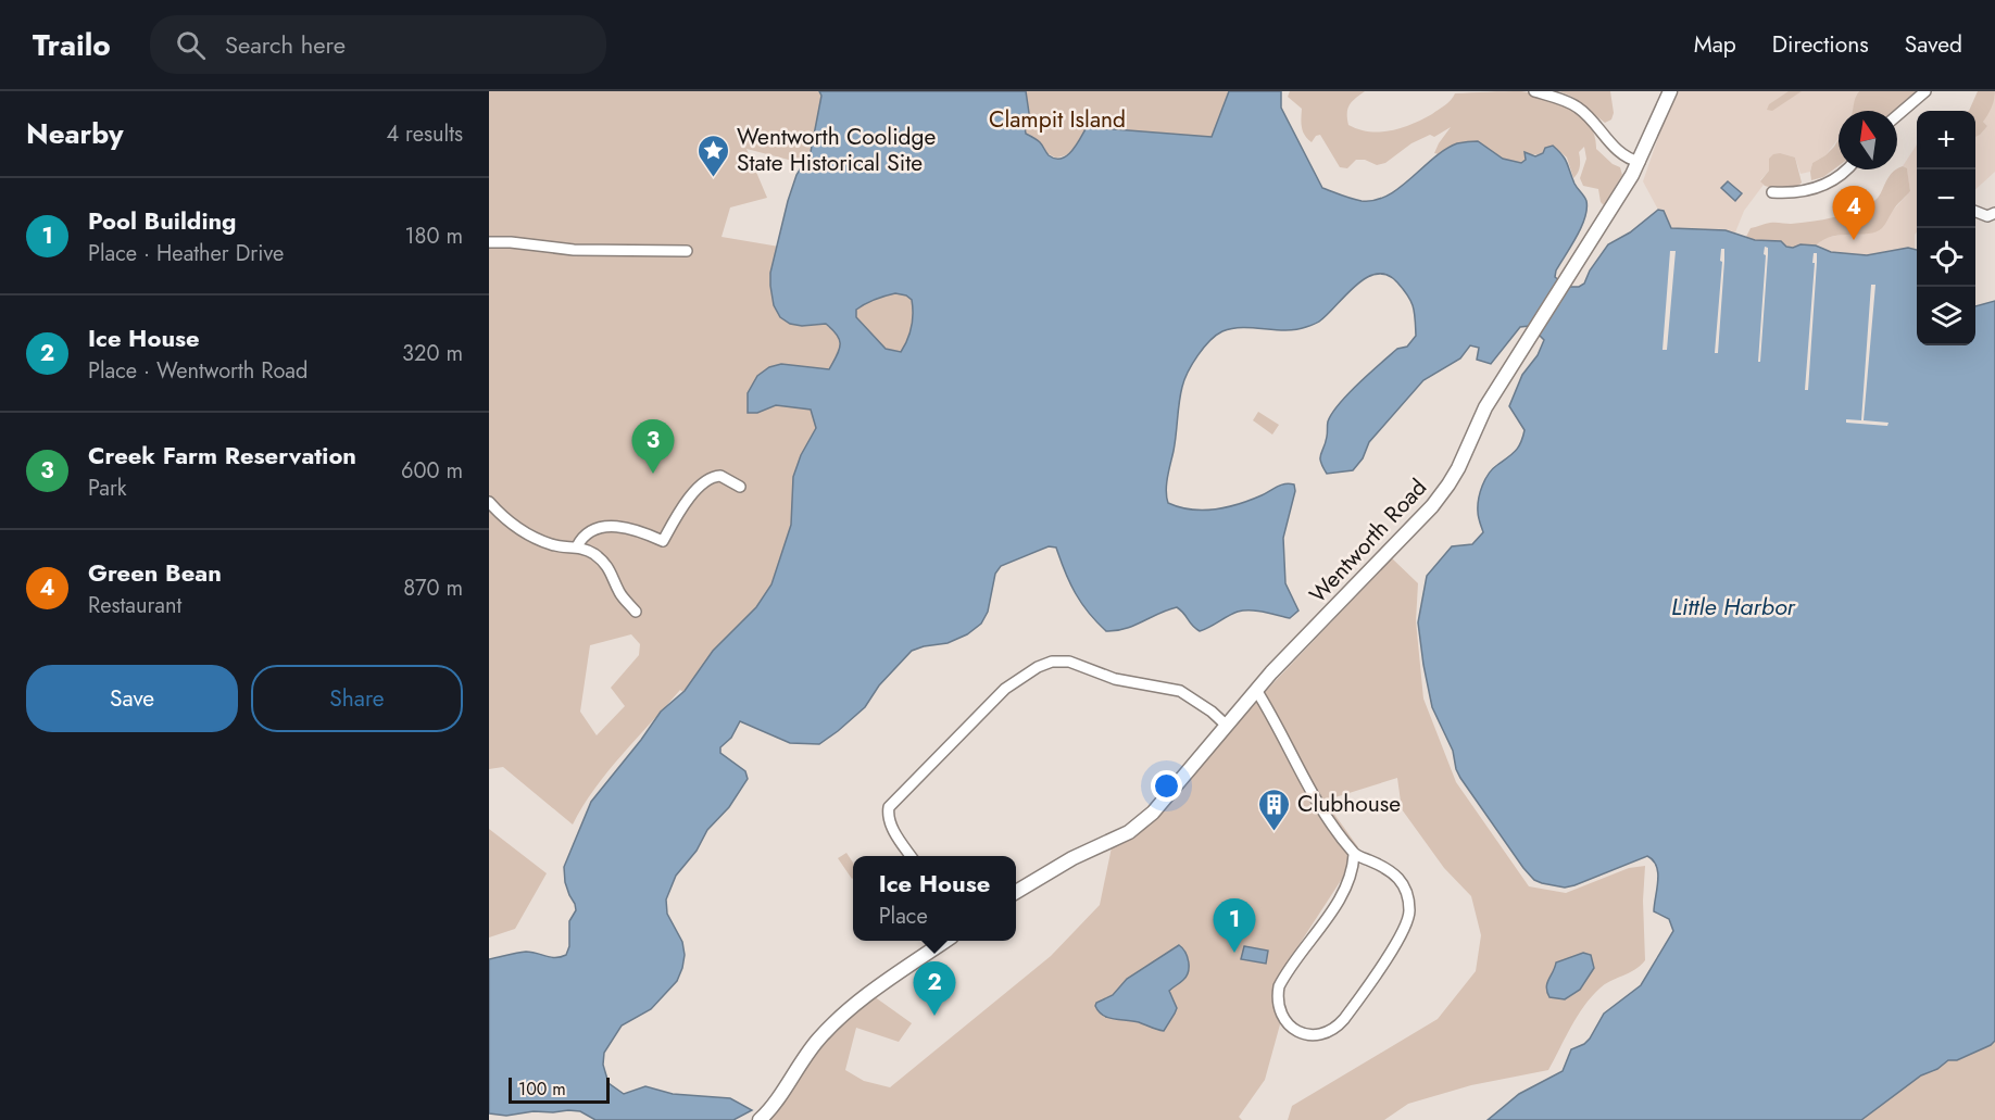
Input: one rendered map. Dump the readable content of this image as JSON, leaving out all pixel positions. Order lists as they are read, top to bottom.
{
  "streets": {
    "main road": ["Wentworth Road"]
  },
  "water": ["Little Harbor"],
  "parks": ["Clampit Island"],
  "places": {
    "place": ["Wentworth Coolidge State Historical Site"],
    "building": ["Clubhouse"]
  },
  "scale_bar": "100 m",
  "north": "top",
  "page": {
    "header": "Trailo",
    "search": "Search here",
    "nav": ["Map", "Directions", "Saved"],
    "heading": ["Nearby", "4 results"],
    "map_buttons": ["+", "−"],
    "list": [
      {
        "mark": "1",
        "name": "Pool Building",
        "note": "Place · Heather Drive",
        "value": "180 m"
      },
      {
        "mark": "2",
        "name": "Ice House",
        "note": "Place · Wentworth Road",
        "value": "320 m"
      },
      {
        "mark": "3",
        "name": "Creek Farm Reservation",
        "note": "Park",
        "value": "600 m"
      },
      {
        "mark": "4",
        "name": "Green Bean",
        "note": "Restaurant",
        "value": "870 m"
      }
    ],
    "pins": [
      "4",
      "3",
      "1",
      "2"
    ],
    "buttons": ["Save", "Share"],
    "popup": ["Ice House", "Place"],
    "scale": "100 m"
  }
}
